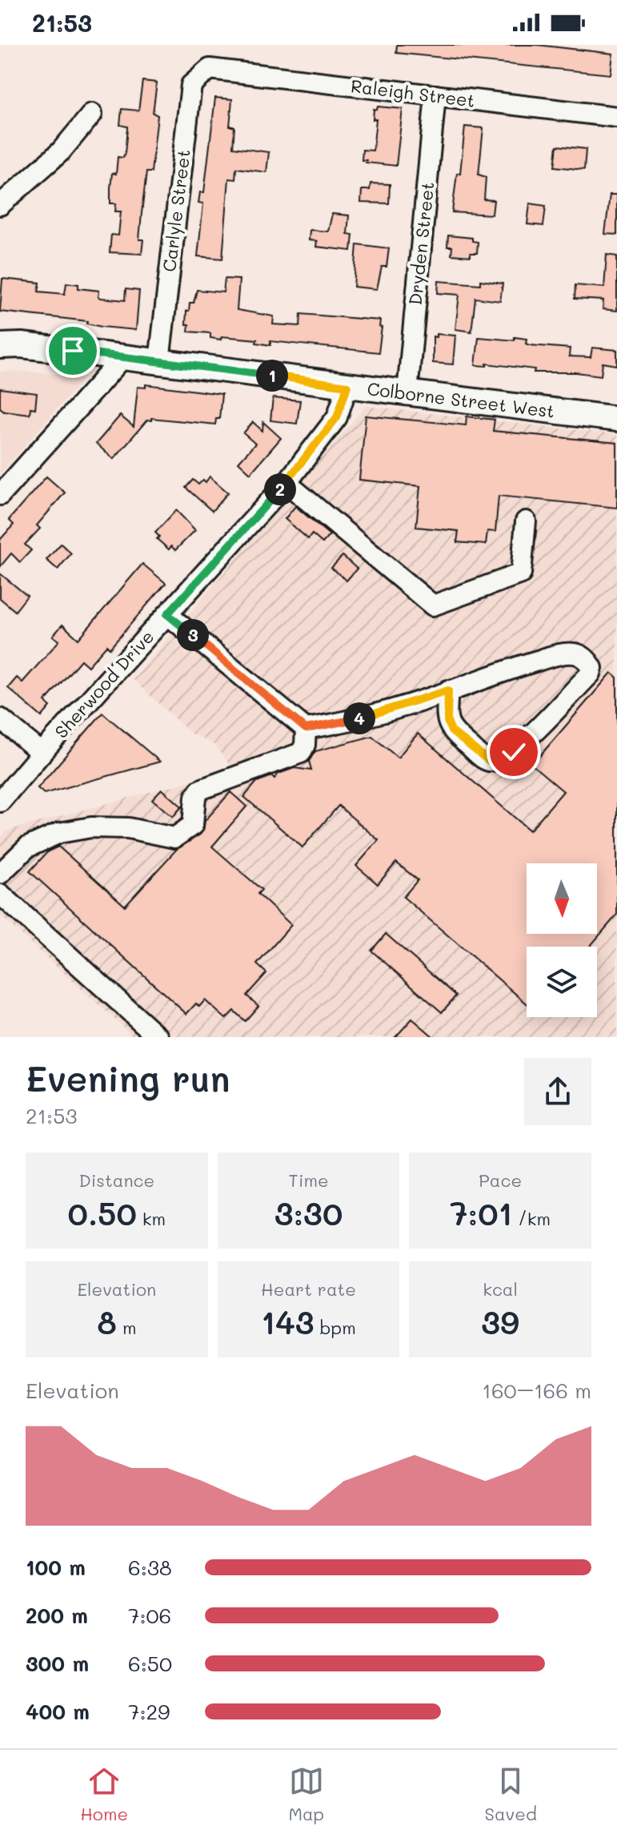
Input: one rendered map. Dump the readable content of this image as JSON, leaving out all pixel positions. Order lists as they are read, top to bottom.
{
  "streets": {
    "main road": ["Colborne Street West"],
    "street": [
      "Raleigh Street",
      "Carlyle Street",
      "Dryden Street",
      "Sherwood Drive"
    ]
  },
  "crossings": [
    ["Raleigh Street", "Carlyle Street"],
    ["Raleigh Street", "Dryden Street"],
    ["Carlyle Street", "Colborne Street West"],
    ["Dryden Street", "Colborne Street West"],
    ["Colborne Street West", "Sherwood Drive"]
  ],
  "north": "bottom",
  "page": {
    "status": "21:53",
    "pins": [
      "1",
      "2",
      "3",
      "4"
    ],
    "heading": ["Evening run", "21:53"],
    "stats": [
      ["Distance", "0.50 km"],
      ["Time", "3:30"],
      ["Pace", "7:01 /km"],
      ["Elevation", "8 m"],
      ["Heart rate", "143 bpm"],
      ["kcal", "39"]
    ],
    "chart": ["Elevation", "160–166 m"],
    "list": [
      {
        "name": "100 m",
        "note": "6:38"
      },
      {
        "name": "200 m",
        "note": "7:06"
      },
      {
        "name": "300 m",
        "note": "6:50"
      },
      {
        "name": "400 m",
        "note": "7:29"
      }
    ],
    "tabs": ["Home", "Map", "Saved"]
  }
}
